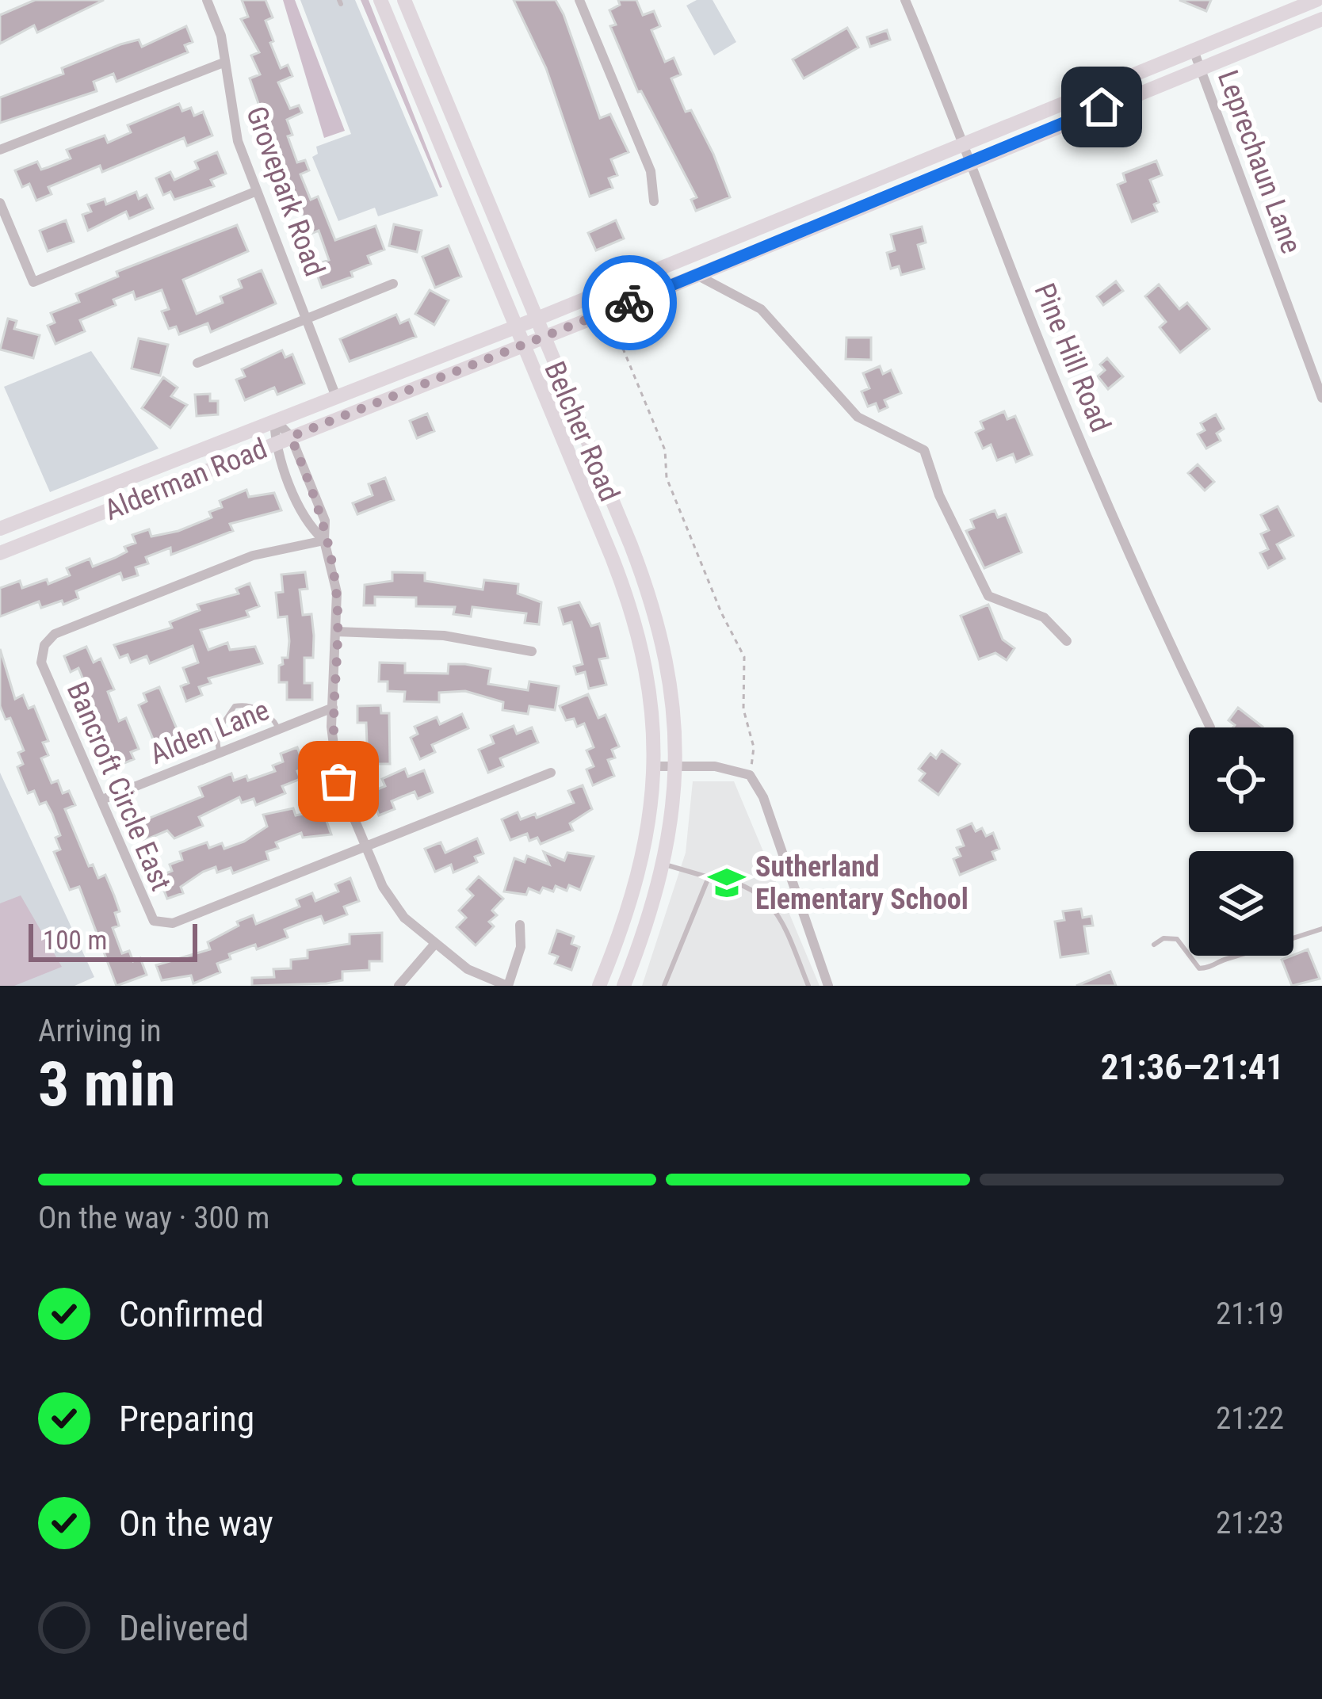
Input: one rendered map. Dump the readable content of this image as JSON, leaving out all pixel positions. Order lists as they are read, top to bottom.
{
  "streets": {
    "main road": ["Belcher Road", "Alderman Road"],
    "street": [
      "Leprechaun Lane",
      "Grovepark Road",
      "Pine Hill Road",
      "Alden Lane",
      "Bancroft Circle East"
    ]
  },
  "crossings": [
    ["Leprechaun Lane", "Alderman Road"],
    ["Grovepark Road", "Alderman Road"],
    ["Pine Hill Road", "Alderman Road"],
    ["Belcher Road", "Alderman Road"],
    ["Alden Lane", "Bancroft Circle East"]
  ],
  "places": {
    "school or university": ["Sutherland Elementary School"]
  },
  "scale_bar": "100 m",
  "page": {
    "scale": "100 m",
    "heading": ["3 min", "Arriving in", "21:36–21:41"],
    "bar": "On the way · 300 m",
    "list": [
      ["Confirmed", "21:19"],
      ["Preparing", "21:22"],
      ["On the way", "21:23"],
      "Delivered"
    ]
  }
}
